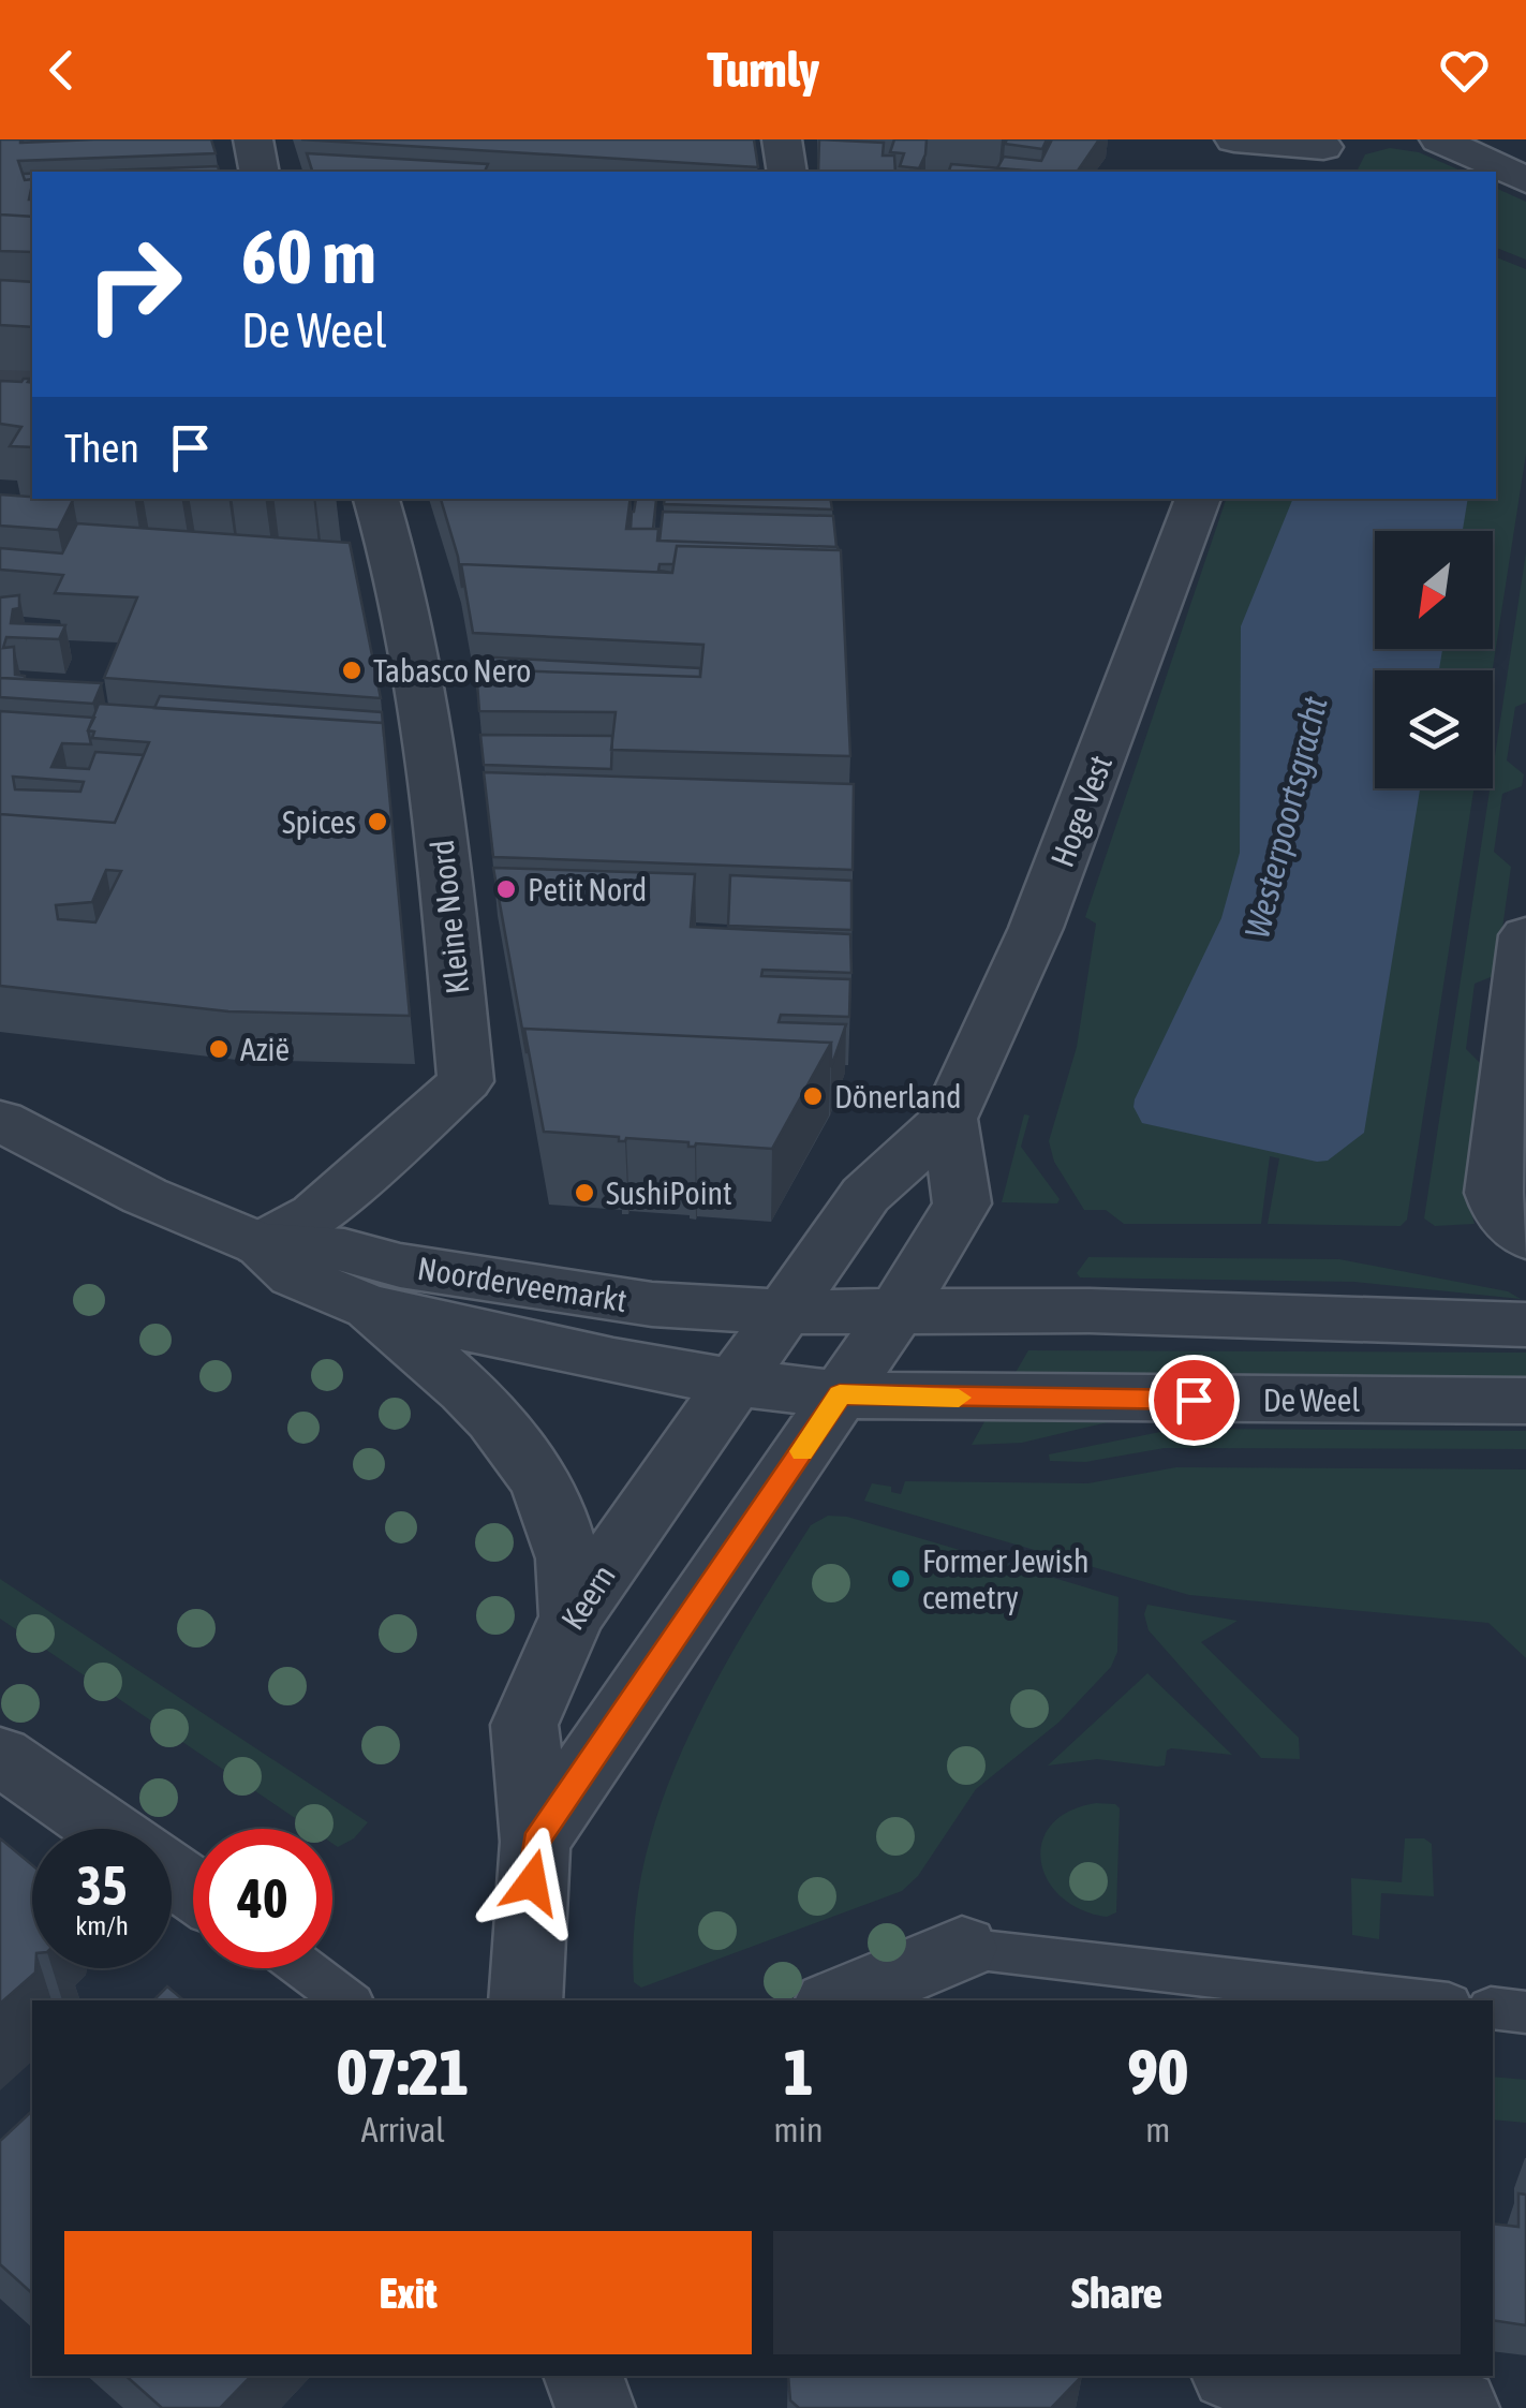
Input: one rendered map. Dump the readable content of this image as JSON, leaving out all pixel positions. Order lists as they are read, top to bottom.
{
  "streets": {
    "street": [
      "Hoge Vest",
      "Kleine Noord",
      "Noorderveemarkt",
      "De Weel",
      "Keern"
    ]
  },
  "crossings": [
    ["Hoge Vest", "Noorderveemarkt"],
    ["Hoge Vest", "Keern"],
    ["Kleine Noord", "Noorderveemarkt"],
    ["Noorderveemarkt", "De Weel"],
    ["Noorderveemarkt", "Keern"],
    ["De Weel", "Keern"]
  ],
  "water": ["Westerpoortsgracht"],
  "places": [
    "Tabasco Nero",
    "Spices",
    "Petit Nord",
    "Azië",
    "Dönerland",
    "SushiPoint",
    "Former Jewish cemetry"
  ],
  "north": "bottom left",
  "page": {
    "header": "Turnly",
    "turn": ["60 m", "De Weel"],
    "then": "Then",
    "speed": "35 km/h",
    "limit": "40",
    "eta": [
      "07:21",
      "Arrival",
      "1",
      "min",
      "90",
      "m"
    ],
    "buttons": ["Exit", "Share"]
  }
}
